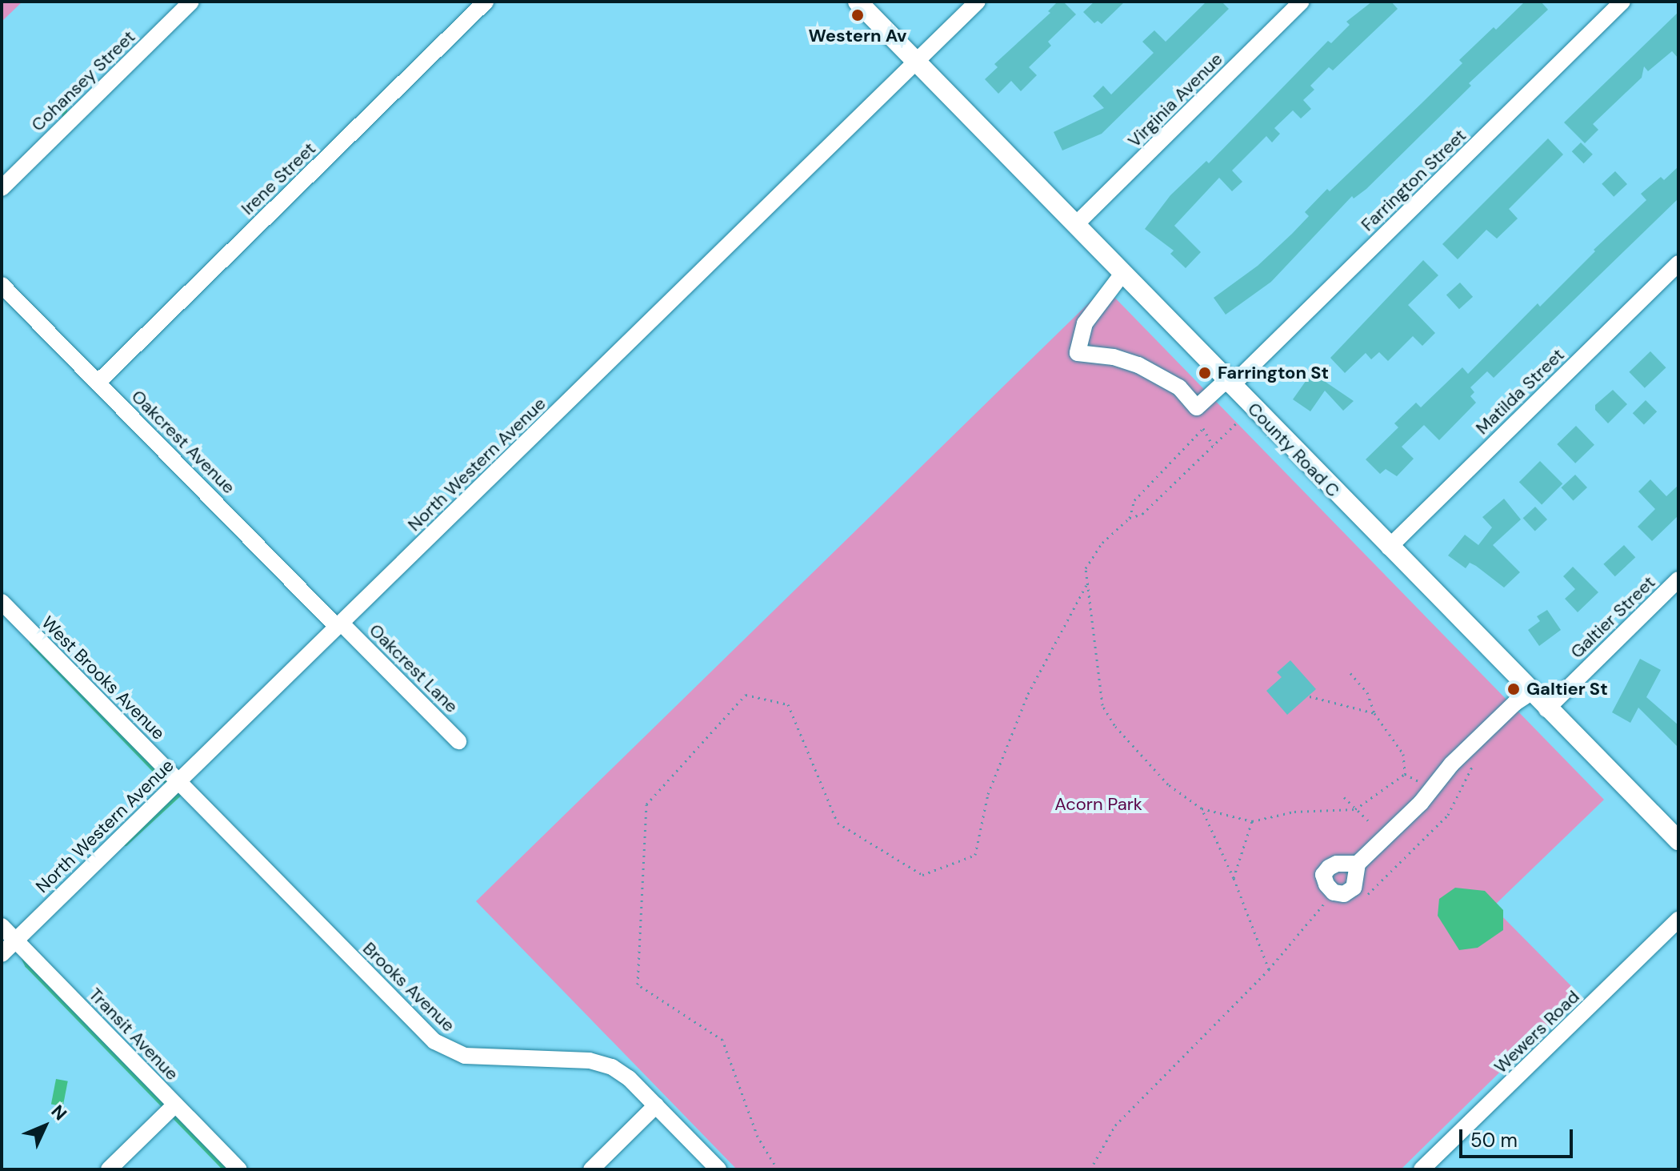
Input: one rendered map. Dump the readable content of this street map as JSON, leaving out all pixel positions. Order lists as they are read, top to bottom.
{
  "streets": {
    "main road": ["County Road C"],
    "street": [
      "Cohansey Street",
      "Virginia Avenue",
      "Irene Street",
      "Farrington Street",
      "Matilda Street",
      "Oakcrest Avenue",
      "North Western Avenue",
      "Galtier Street",
      "Oakcrest Lane",
      "West Brooks Avenue",
      "Brooks Avenue",
      "Wewers Road",
      "Transit Avenue"
    ]
  },
  "crossings": [
    ["Virginia Avenue", "County Road C"],
    ["Irene Street", "Oakcrest Avenue"],
    ["Farrington Street", "County Road C"],
    ["Matilda Street", "County Road C"],
    ["Oakcrest Avenue", "North Western Avenue"],
    ["Oakcrest Avenue", "Oakcrest Lane"],
    ["County Road C", "North Western Avenue"],
    ["County Road C", "Galtier Street"],
    ["North Western Avenue", "Oakcrest Lane"],
    ["North Western Avenue", "West Brooks Avenue"],
    ["North Western Avenue", "Brooks Avenue"],
    ["North Western Avenue", "Transit Avenue"],
    ["West Brooks Avenue", "Brooks Avenue"]
  ],
  "parks": ["Acorn Park"],
  "places": ["Western Av", "Farrington St", "Galtier St"],
  "scale_bar": "50 m",
  "north": "top right"
}
